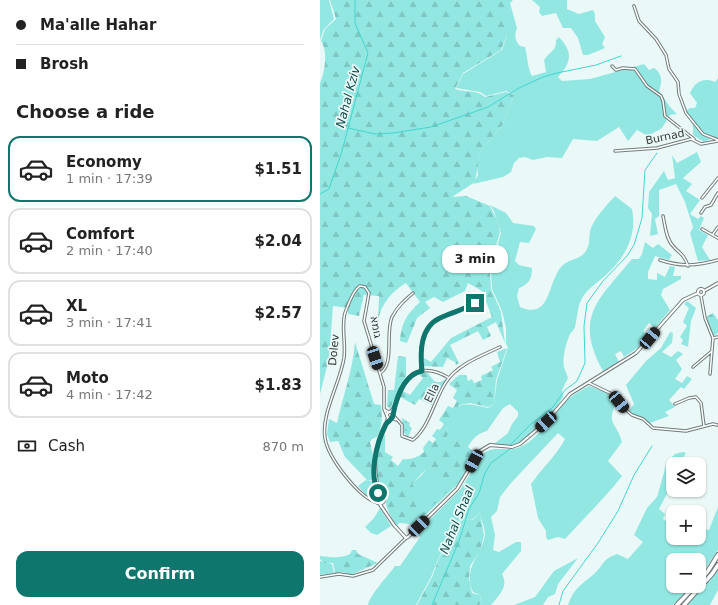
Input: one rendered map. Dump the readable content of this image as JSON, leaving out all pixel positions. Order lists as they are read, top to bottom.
{
  "streets": {
    "street": [
      "Burnad",
      "גומא",
      "Dolev",
      "Ella"
    ]
  },
  "crossings": [
    ["גומא", "Dolev"]
  ],
  "water": ["Nahal Kziv", "Nahal Shaal"],
  "page": {
    "banner": ["Ma'alle Hahar", "Brosh"],
    "heading": "Choose a ride",
    "list": [
      {
        "name": "Economy",
        "note": "1 min · 17:39",
        "value": "$1.51"
      },
      {
        "name": "Comfort",
        "note": "2 min · 17:40",
        "value": "$2.04"
      },
      {
        "name": "XL",
        "note": "3 min · 17:41",
        "value": "$2.57"
      },
      {
        "name": "Moto",
        "note": "4 min · 17:42",
        "value": "$1.83"
      }
    ],
    "bubble": "3 min",
    "pay": ["Cash", "870 m"],
    "map_buttons": ["+", "−"],
    "buttons": "Confirm"
  }
}
